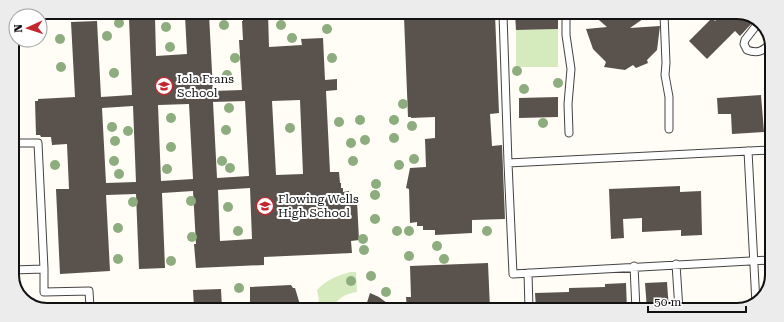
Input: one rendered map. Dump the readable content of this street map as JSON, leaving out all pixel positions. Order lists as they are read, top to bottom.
{
  "places": {
    "school or university": ["Iola Frans School", "Flowing Wells High School"]
  },
  "scale_bar": "50 m",
  "north": "left"
}
